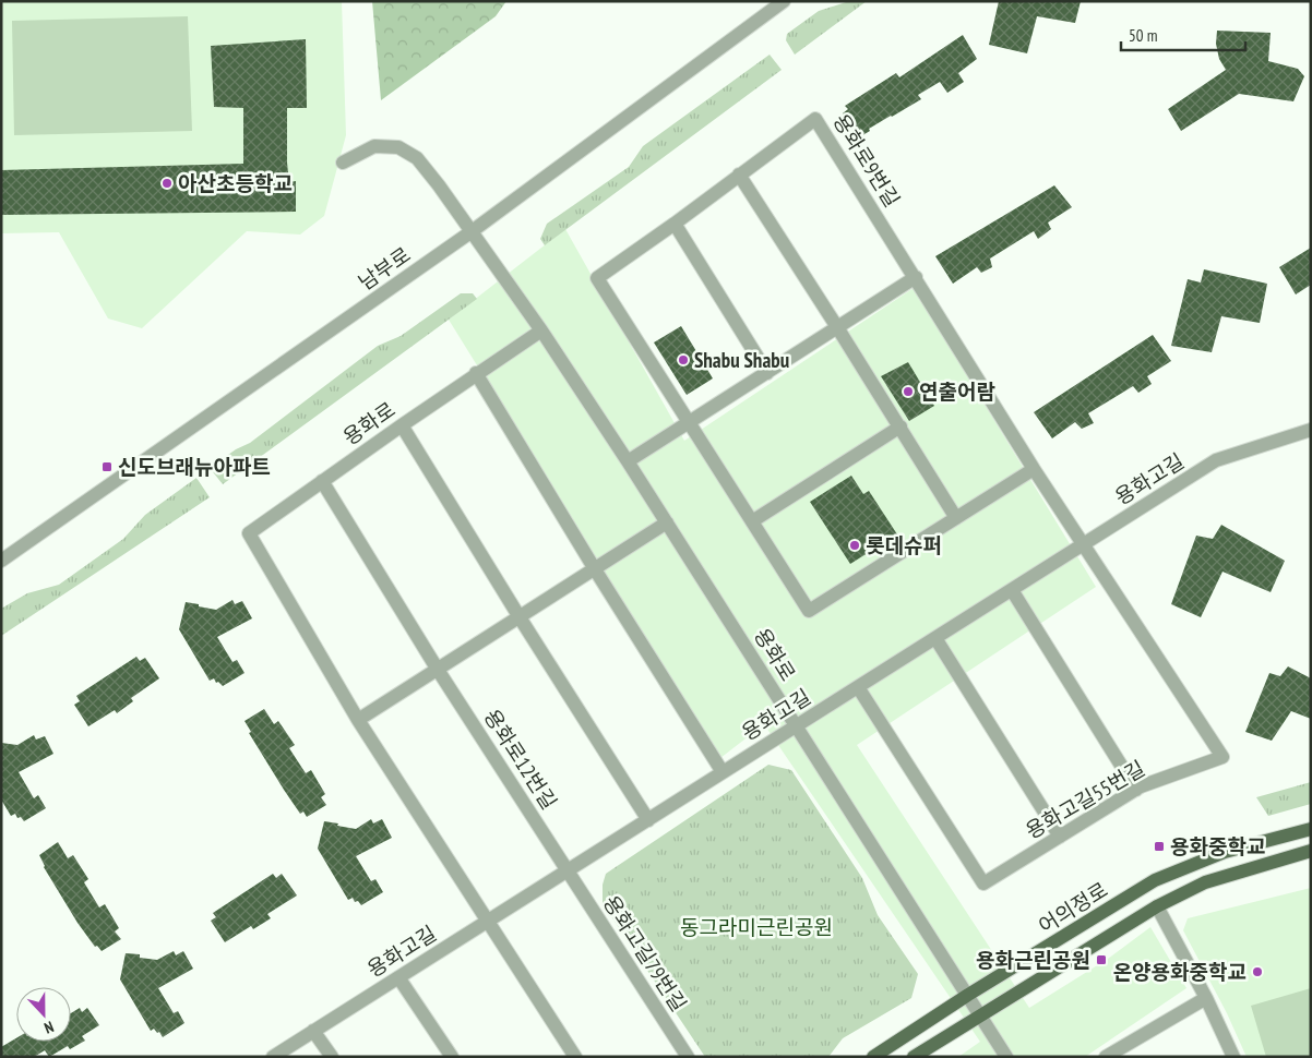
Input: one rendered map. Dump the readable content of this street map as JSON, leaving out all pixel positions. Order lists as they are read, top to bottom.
{
  "streets": {
    "main road": ["어의정로"],
    "street": [
      "용화로9번길",
      "남부로",
      "용화로",
      "용화고길",
      "용화로12번길",
      "용화고길55번길",
      "용화고길79번길"
    ]
  },
  "crossings": [
    ["용화로9번길", "용화고길"],
    ["용화로9번길", "용화고길55번길"],
    ["남부로", "용화로"],
    ["용화로", "용화고길"],
    ["용화로", "용화로12번길"],
    ["용화로", "어의정로"],
    ["용화고길", "용화로12번길"],
    ["용화고길", "용화고길55번길"],
    ["용화고길", "용화고길79번길"],
    ["용화로12번길", "용화고길79번길"]
  ],
  "parks": ["동그라미근린공원"],
  "places": {
    "other": [
      "아산초등학교",
      "Shabu Shabu",
      "연출어람",
      "롯데슈퍼",
      "온양용화중학교"
    ],
    "transit": ["신도브래뉴아파트", "용화중학교", "용화근린공원"]
  },
  "scale_bar": "50 m",
  "north": "bottom"
}
